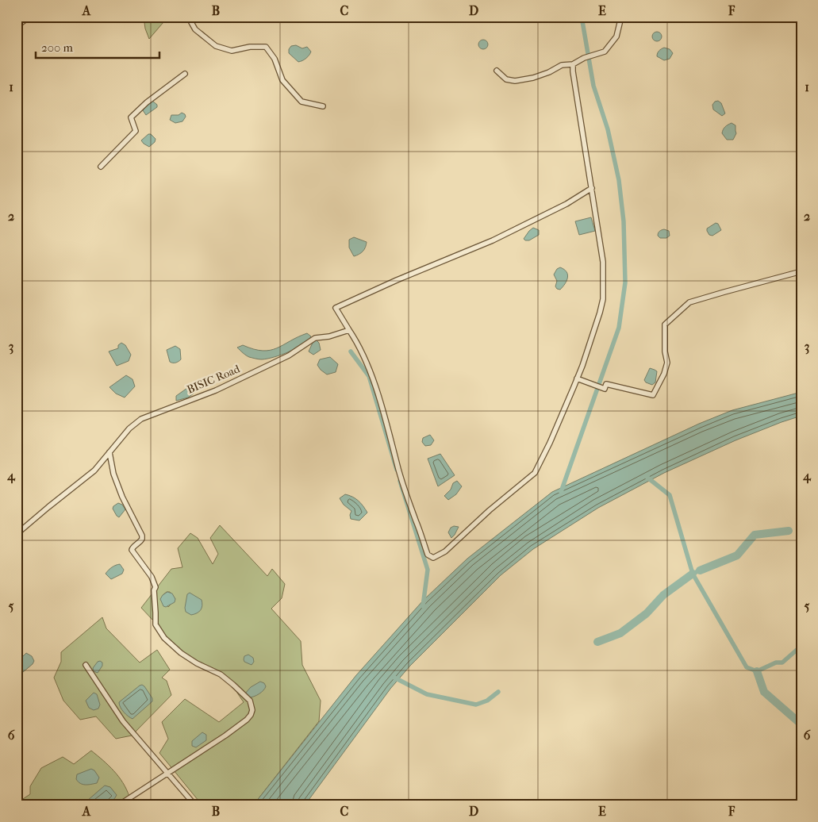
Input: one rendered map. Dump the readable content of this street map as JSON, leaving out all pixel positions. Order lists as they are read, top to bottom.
{
  "streets": {
    "street": ["BISIC Road"]
  },
  "scale_bar": "200 m",
  "grid": {
    "columns": [
      "A",
      "B",
      "C",
      "D",
      "E",
      "F"
    ],
    "rows": [
      "1",
      "2",
      "3",
      "4",
      "5",
      "6"
    ]
  }
}
